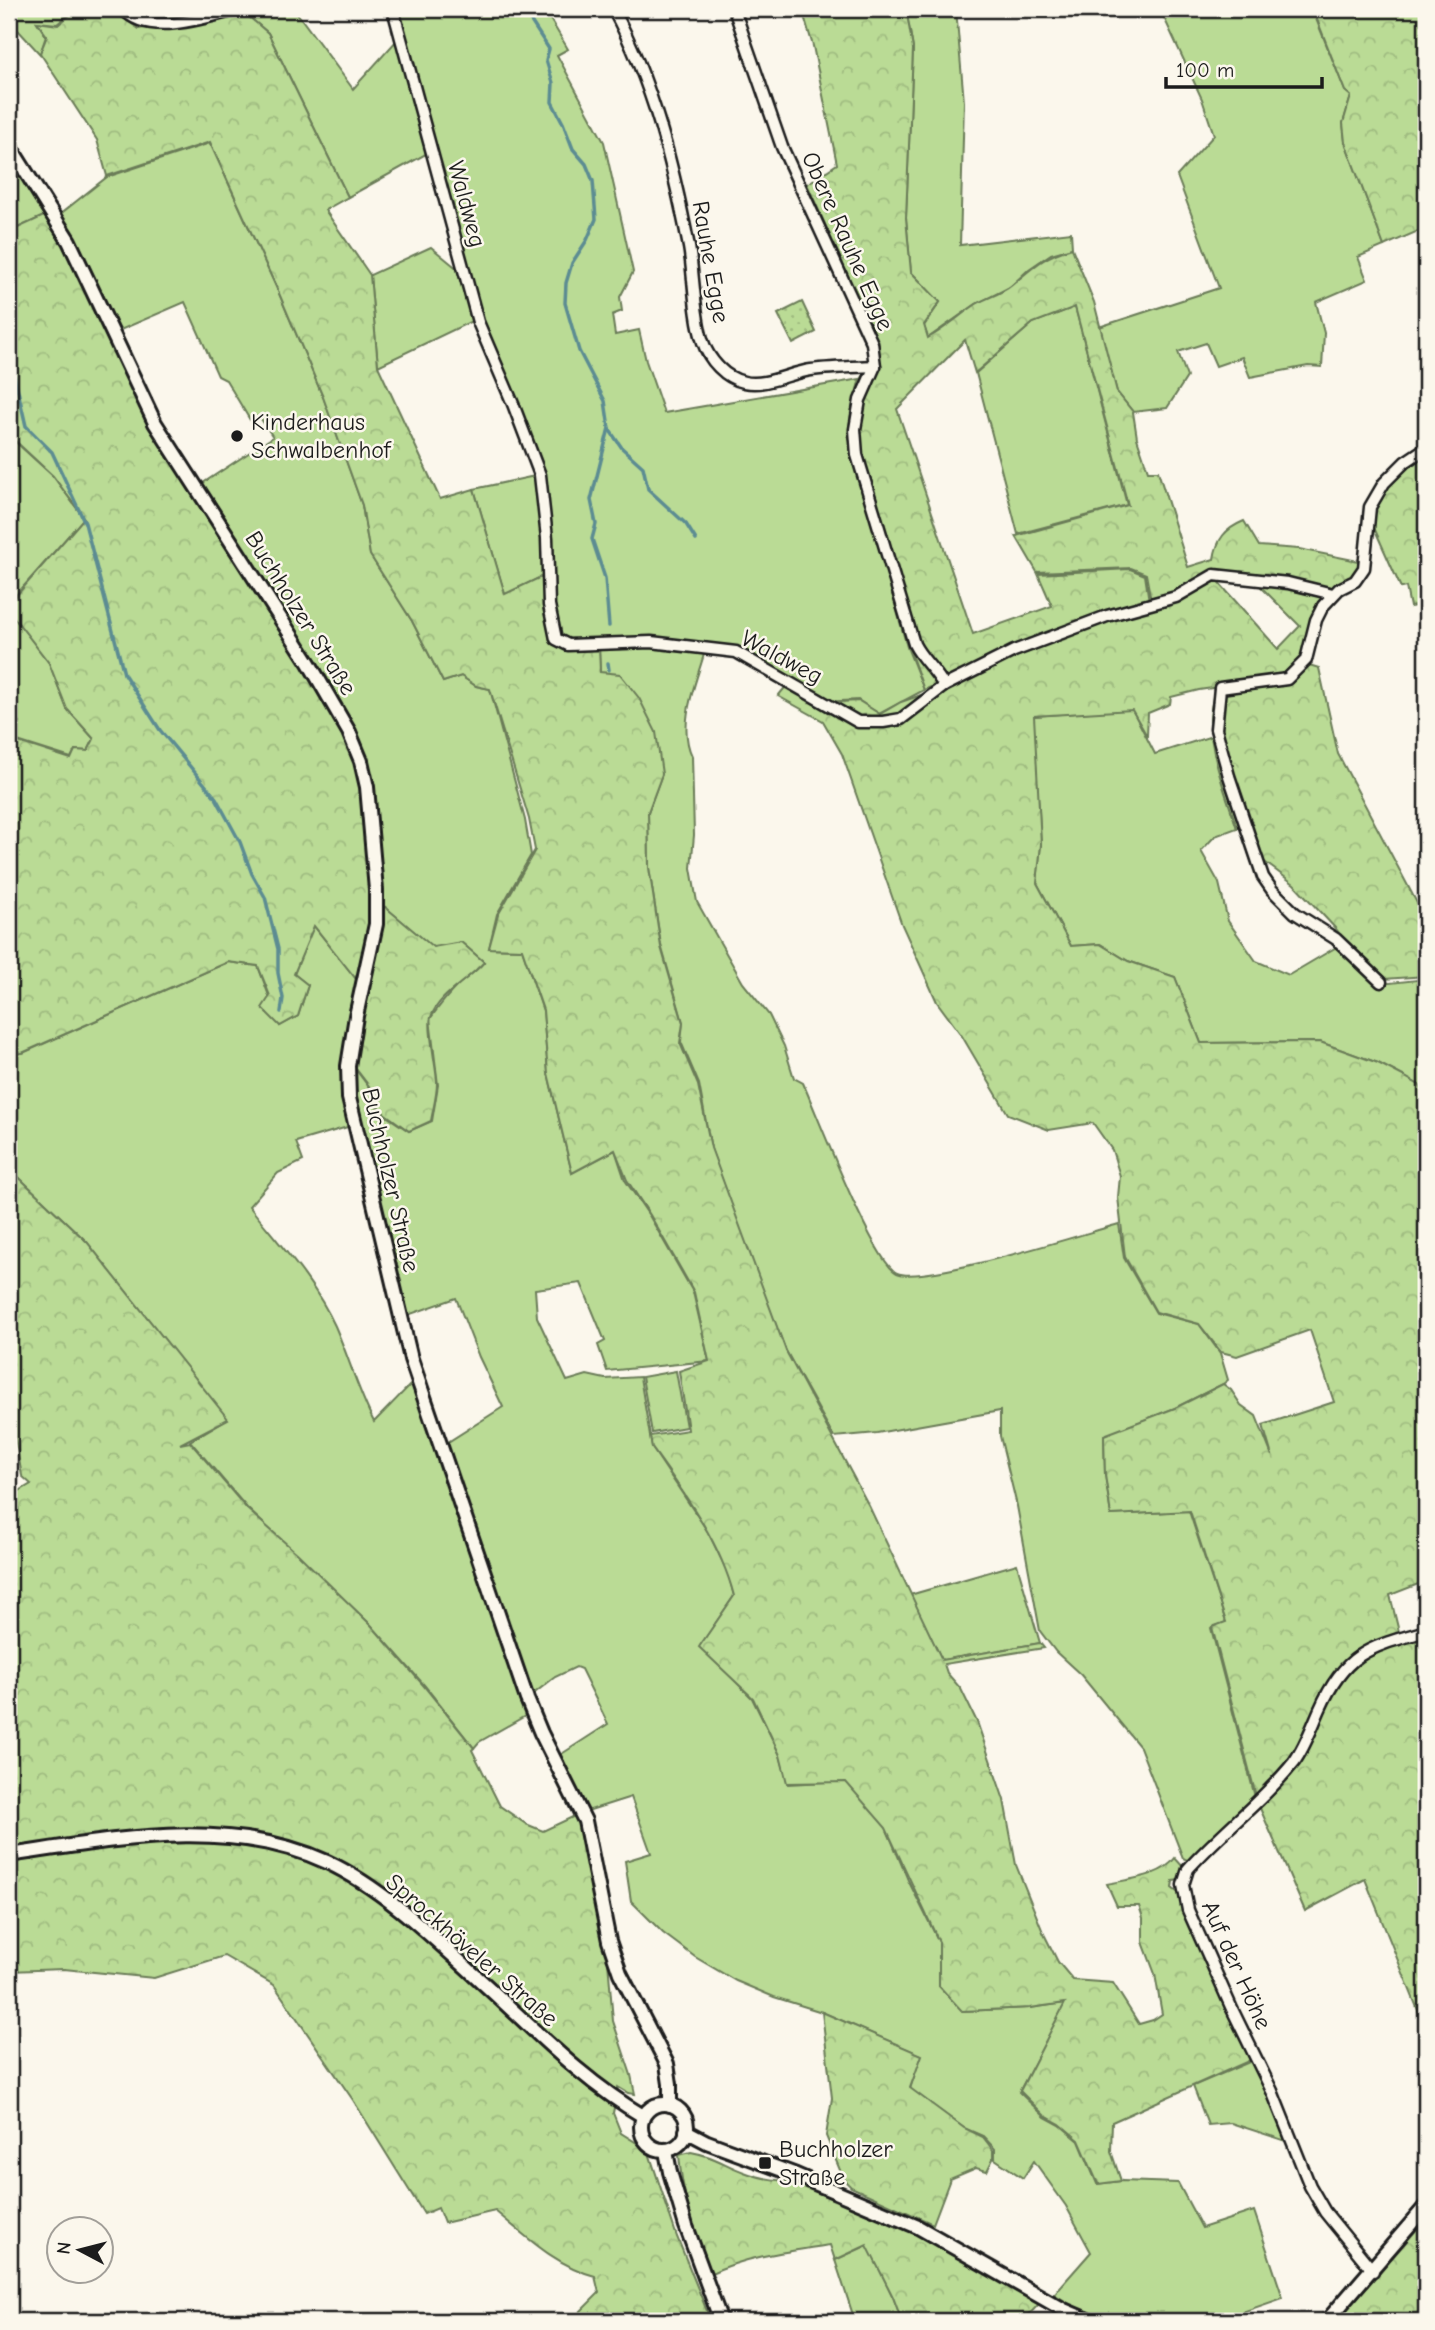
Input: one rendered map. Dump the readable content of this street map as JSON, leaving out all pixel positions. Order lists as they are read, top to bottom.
{
  "streets": {
    "street": [
      "Waldweg",
      "Obere Rauhe Egge",
      "Rauhe Egge",
      "Buchholzer Straße",
      "Sprockhöveler Straße",
      "Auf der Höhe"
    ]
  },
  "crossings": [
    ["Waldweg", "Obere Rauhe Egge"],
    ["Obere Rauhe Egge", "Rauhe Egge"],
    ["Buchholzer Straße", "Sprockhöveler Straße"]
  ],
  "places": {
    "other": ["Kinderhaus Schwalbenhof"],
    "transit": ["Buchholzer Straße"]
  },
  "scale_bar": "100 m",
  "north": "left"
}
